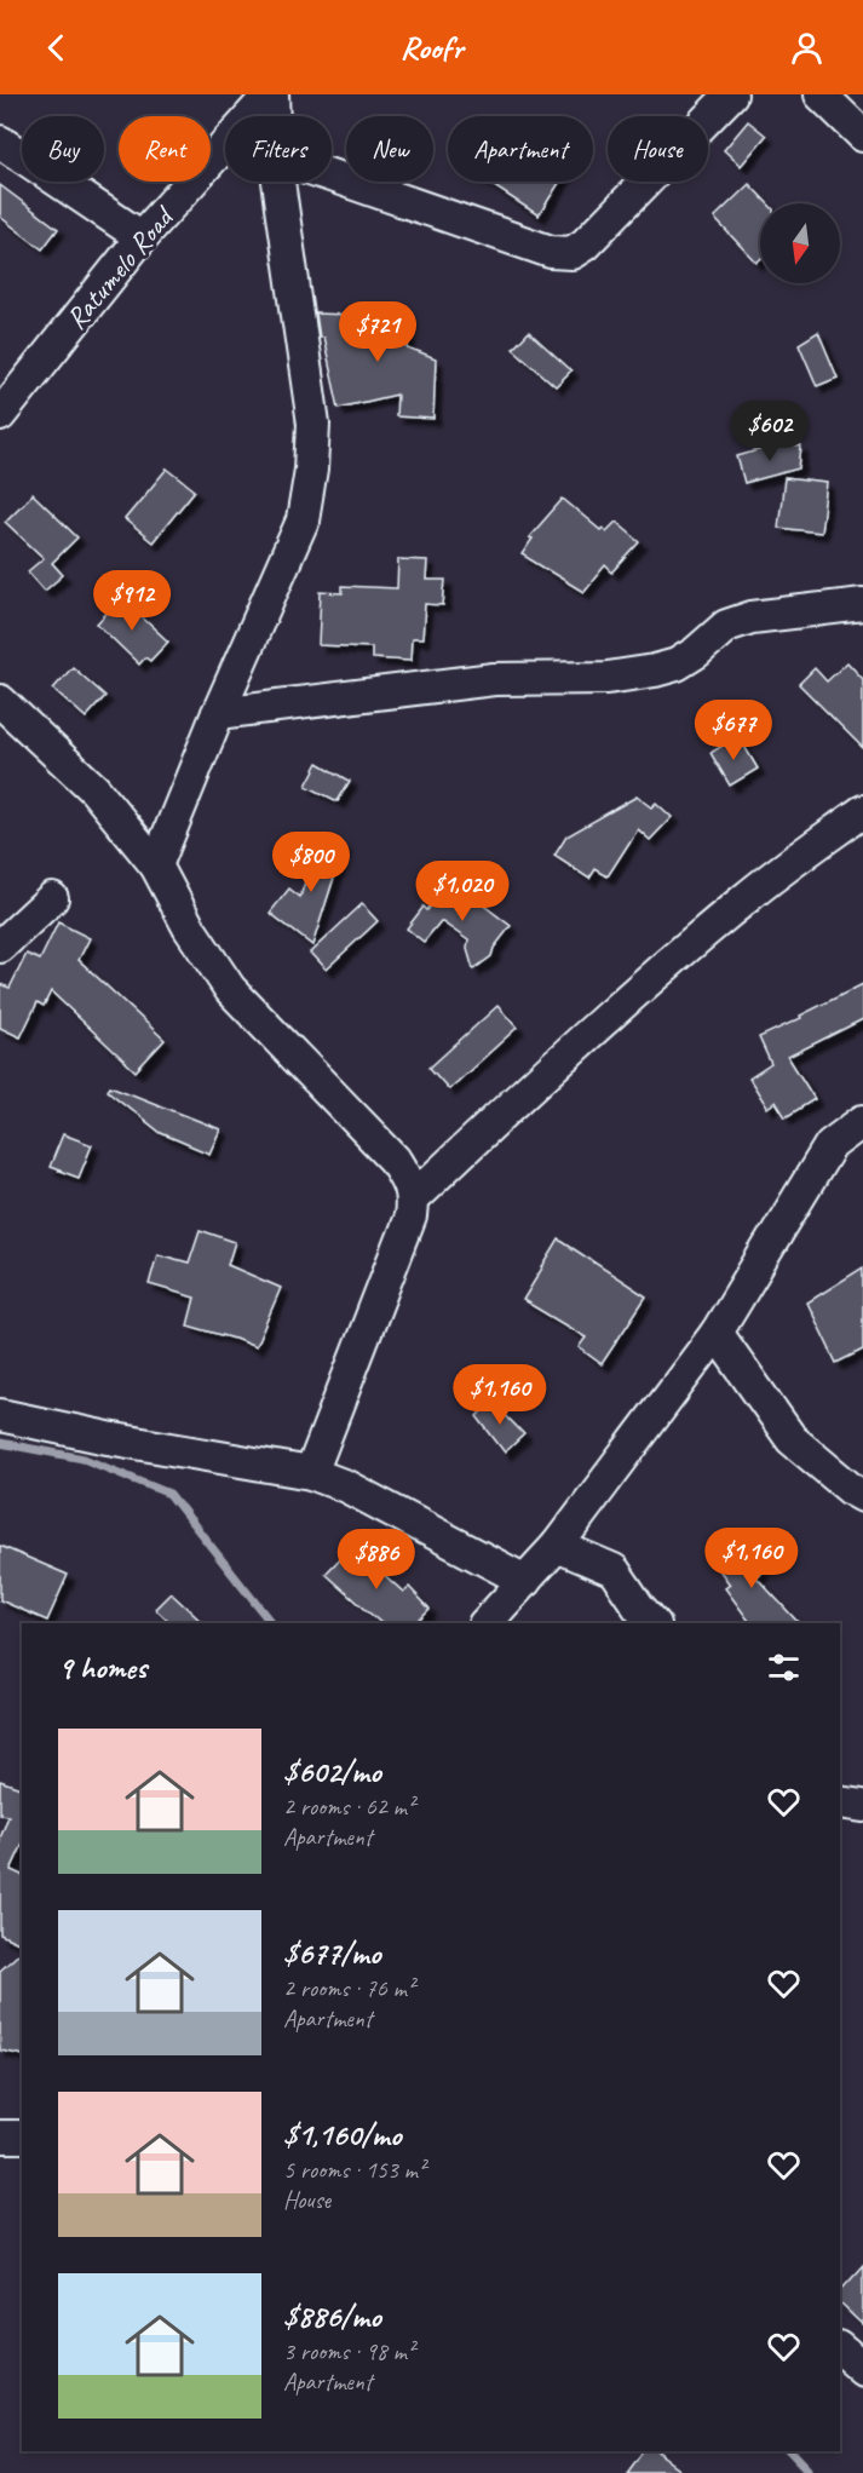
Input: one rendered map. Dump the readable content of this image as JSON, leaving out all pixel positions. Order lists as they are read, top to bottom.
{
  "streets": {
    "street": ["Ratumelo Road"]
  },
  "north": "bottom",
  "page": {
    "header": "Roofr",
    "chip": [
      "Buy",
      "Rent",
      "Filters",
      "New",
      "Apartment",
      "House"
    ],
    "price": [
      "$721",
      "$602",
      "$912",
      "$677",
      "$800",
      "$1,020",
      "$1,160",
      "$1,160",
      "$886"
    ],
    "heading": "9 homes",
    "list": [
      {
        "name": "$602/mo",
        "note": "2 rooms · 62 m² · Apartment"
      },
      {
        "name": "$677/mo",
        "note": "2 rooms · 76 m² · Apartment"
      },
      {
        "name": "$1,160/mo",
        "note": "5 rooms · 153 m² · House"
      },
      {
        "name": "$886/mo",
        "note": "3 rooms · 98 m² · Apartment"
      }
    ]
  }
}
